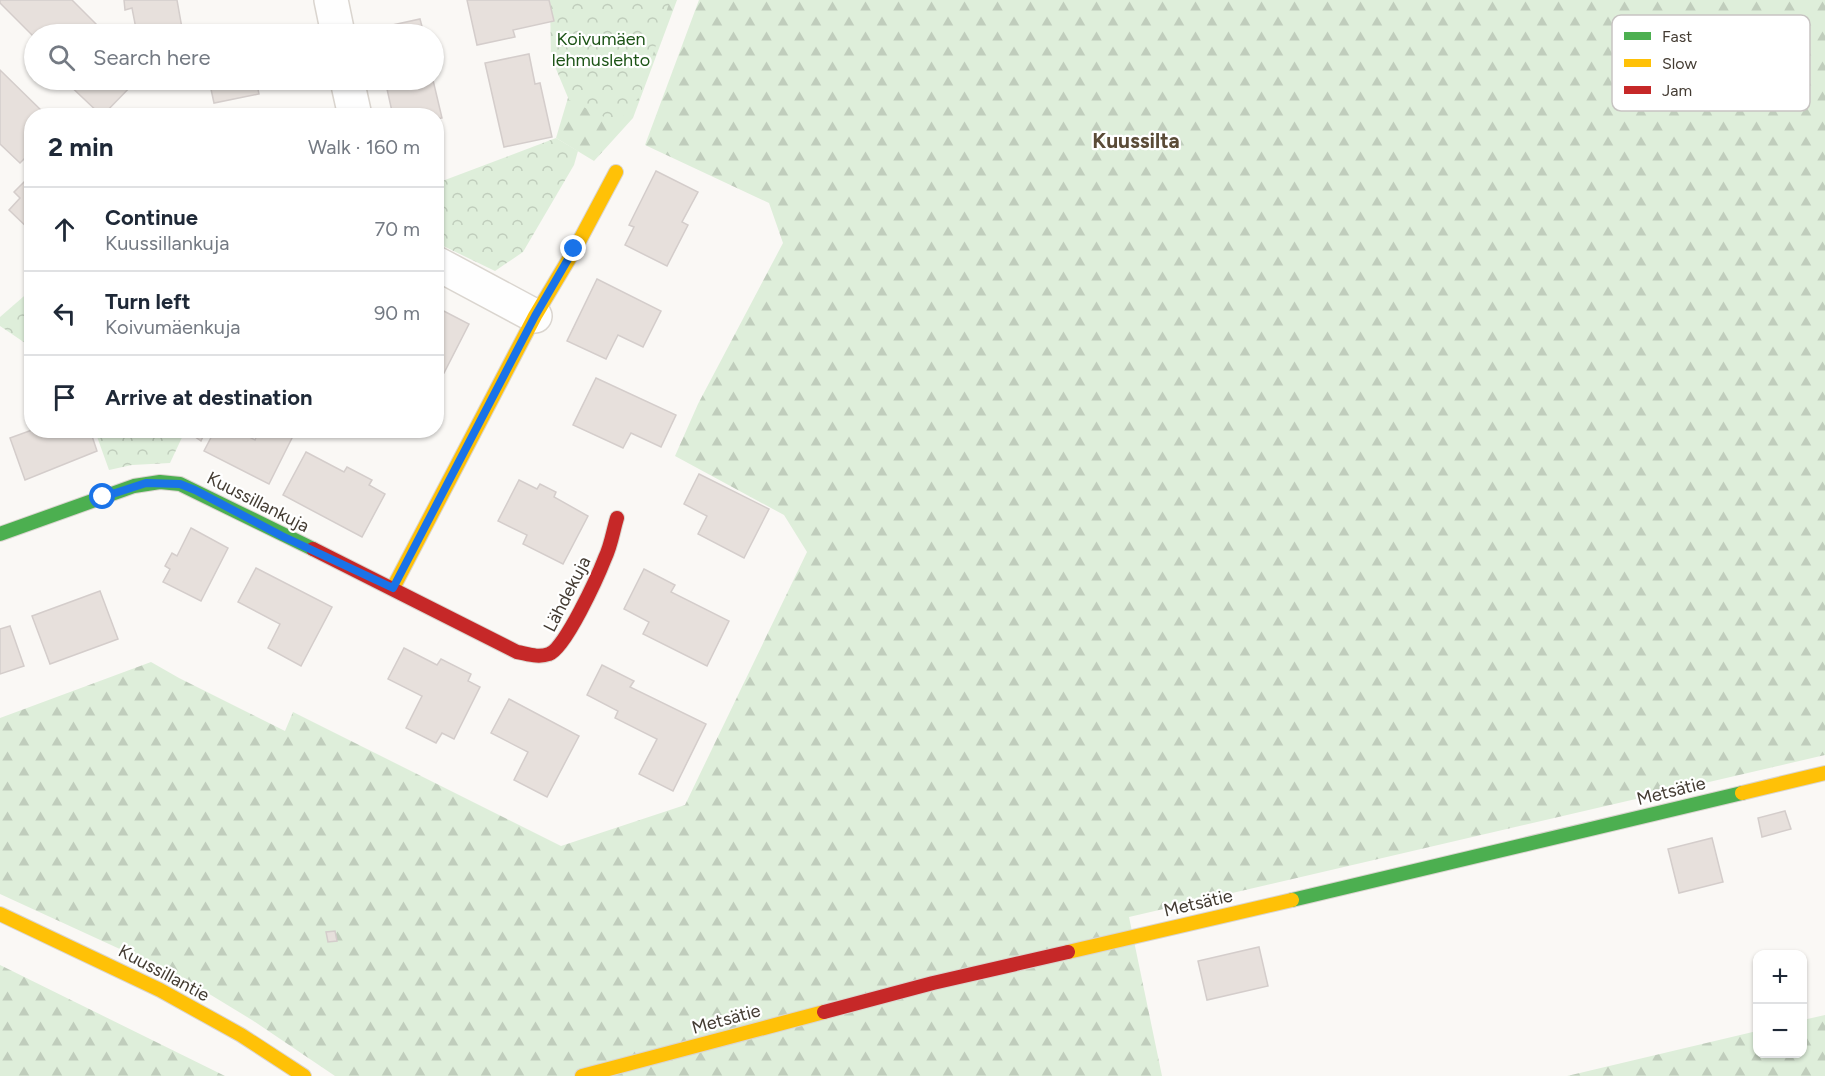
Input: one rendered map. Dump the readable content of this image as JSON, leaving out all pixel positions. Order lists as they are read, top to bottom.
{
  "streets": {
    "street": [
      "Kuussillankuja",
      "Lähdekuja",
      "Metsätie",
      "Kuussillantie"
    ]
  },
  "crossings": [
    ["Kuussillankuja", "Lähdekuja"]
  ],
  "districts": ["Kuussilta"],
  "parks": ["Koivumäen lehmuslehto"],
  "legend": ["Fast", "Slow", "Jam"],
  "page": {
    "search": "Search here",
    "heading": ["2 min", "Walk · 160 m"],
    "list": [
      ["Continue", "Kuussillankuja", "70 m"],
      ["Turn left", "Koivumäenkuja", "90 m"],
      "Arrive at destination"
    ],
    "map_buttons": ["+", "−"]
  }
}
